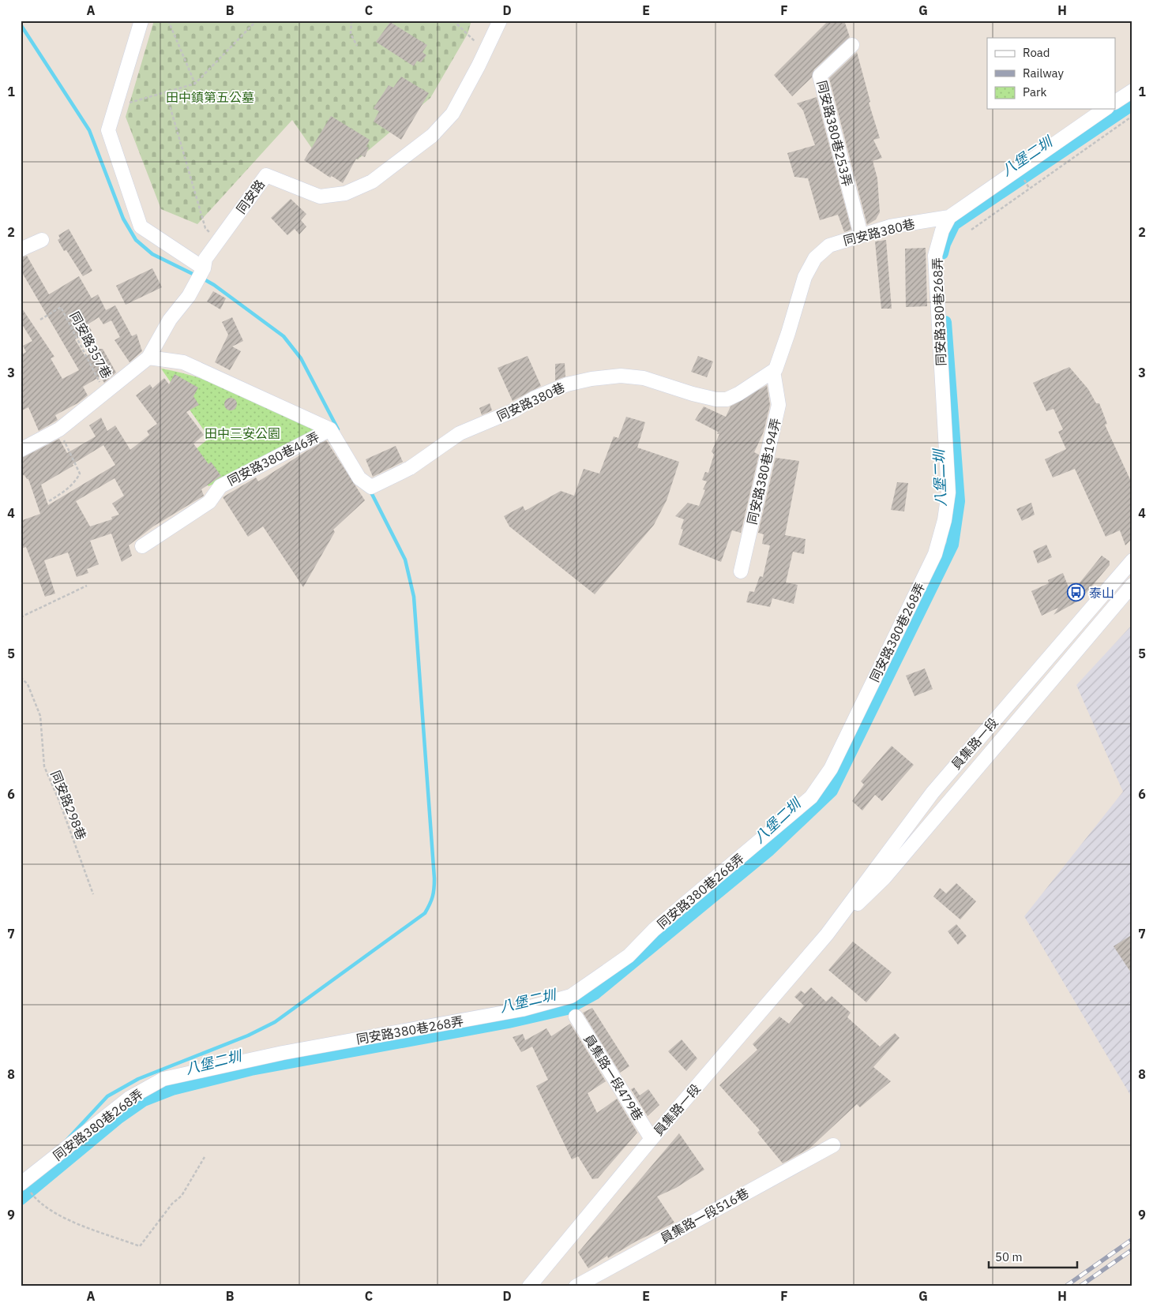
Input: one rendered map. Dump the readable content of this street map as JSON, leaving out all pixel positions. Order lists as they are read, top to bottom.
{
  "streets": {
    "street": [
      "同安路380巷253弄",
      "同安路",
      "同安路380巷",
      "同安路380巷268弄",
      "同安路380巷46弄",
      "同安路380巷194弄",
      "員集路一段",
      "員集路一段479巷",
      "員集路一段516巷"
    ],
    "path": ["同安路357巷", "同安路298巷"]
  },
  "crossings": [
    ["同安路380巷253弄", "同安路380巷"],
    ["同安路", "同安路357巷"],
    ["同安路380巷", "同安路380巷268弄"],
    ["同安路380巷", "同安路380巷46弄"],
    ["同安路380巷", "同安路380巷194弄"],
    ["員集路一段", "員集路一段479巷"]
  ],
  "water": ["八堡二圳"],
  "parks": ["田中鎮第五公墓", "田中三安公園"],
  "places": {
    "bus stop": ["泰山"]
  },
  "legend": ["Road", "Railway", "Park"],
  "scale_bar": "50 m",
  "grid": {
    "columns": [
      "A",
      "B",
      "C",
      "D",
      "E",
      "F",
      "G",
      "H"
    ],
    "rows": [
      "1",
      "2",
      "3",
      "4",
      "5",
      "6",
      "7",
      "8",
      "9"
    ]
  }
}
